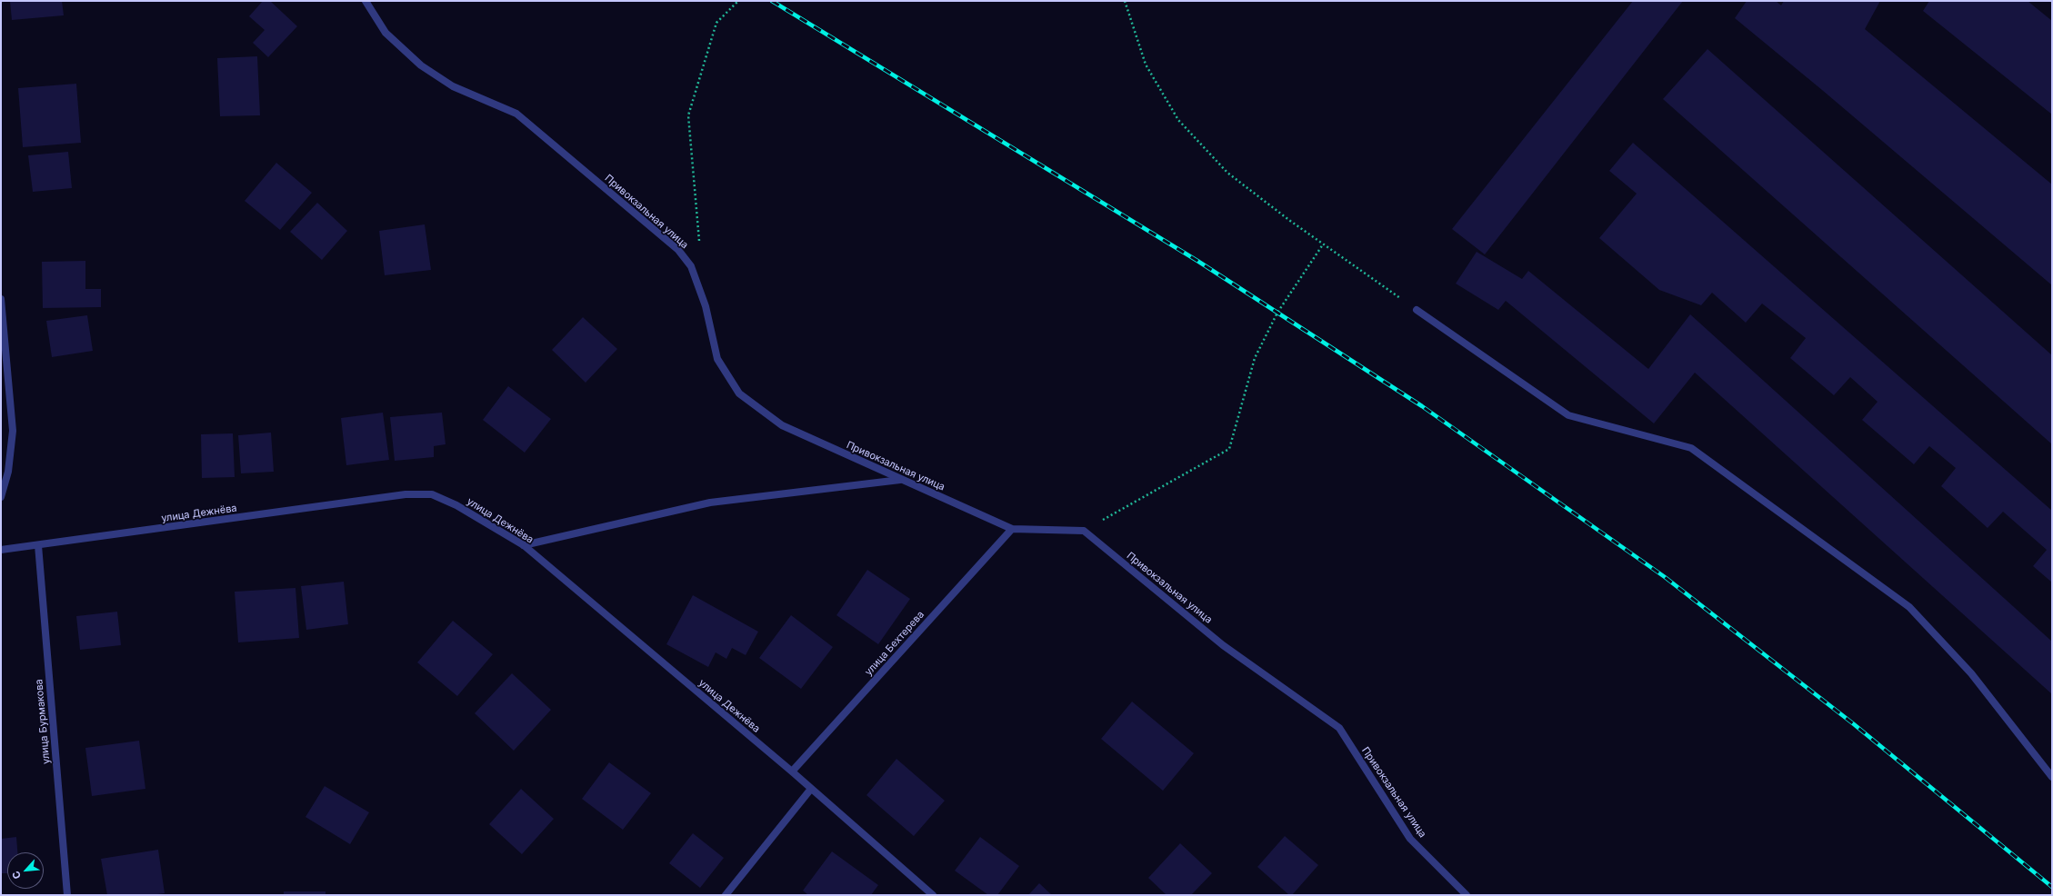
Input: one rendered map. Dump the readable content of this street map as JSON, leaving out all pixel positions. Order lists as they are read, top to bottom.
{
  "streets": {
    "street": [
      "Привокзальная улица",
      "улица Дежнёва",
      "улица Бехтерева",
      "улица Бурмакова"
    ]
  },
  "crossings": [
    ["Привокзальная улица", "улица Бехтерева"],
    ["улица Дежнёва", "улица Бехтерева"],
    ["улица Дежнёва", "улица Бурмакова"]
  ],
  "north": "bottom left"
}
